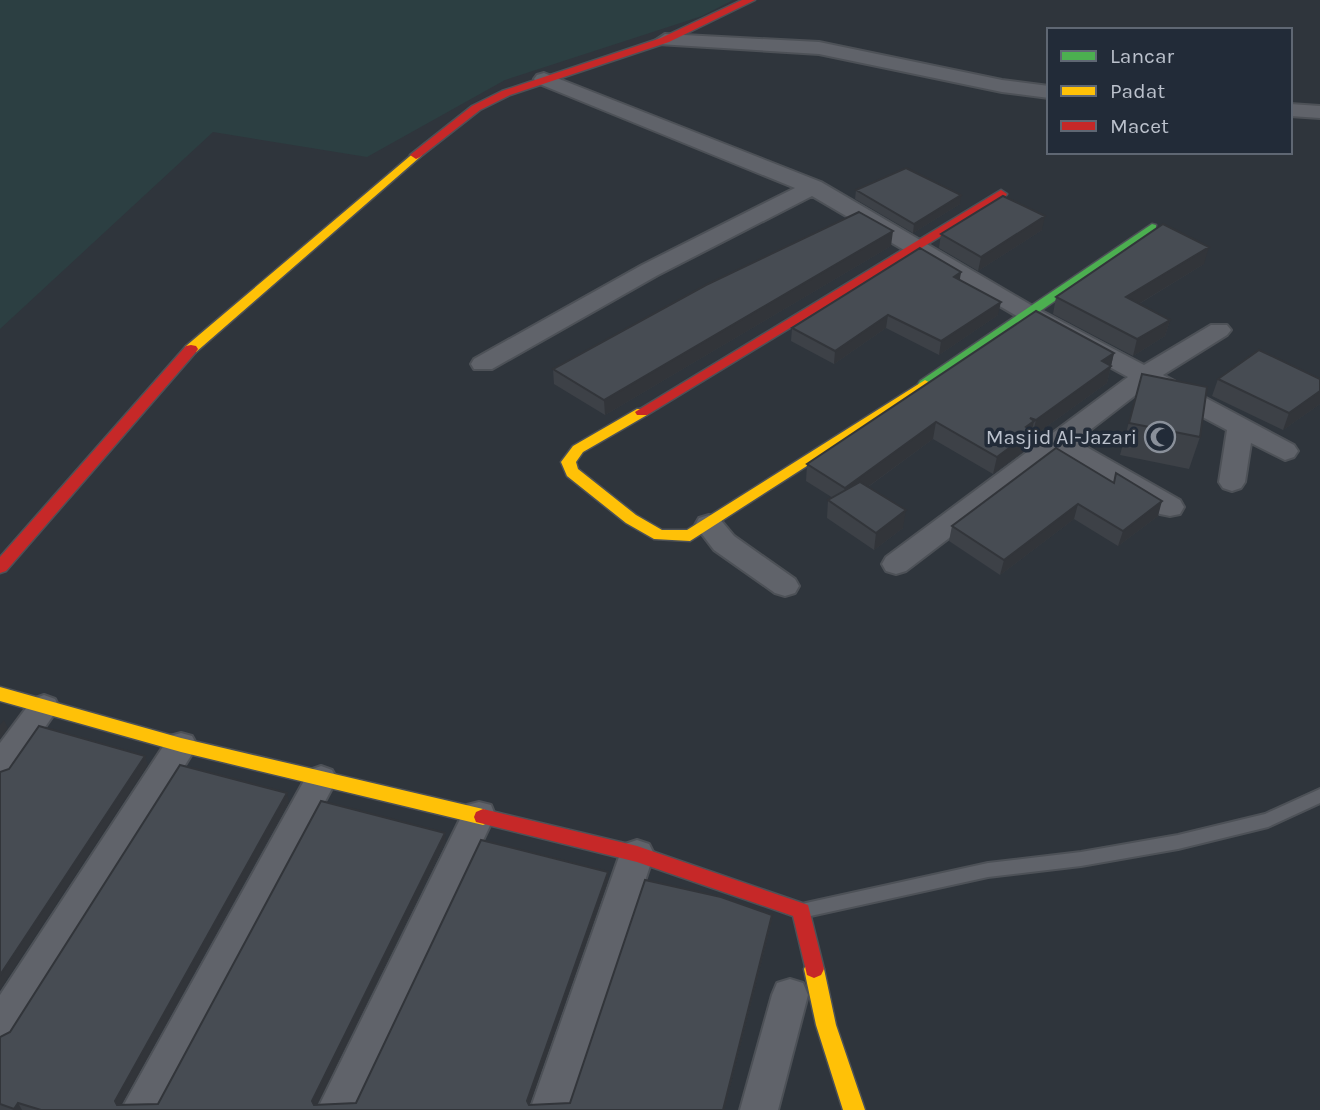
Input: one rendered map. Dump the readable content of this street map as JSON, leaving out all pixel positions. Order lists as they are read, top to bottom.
{
  "places": {
    "mosque": ["Masjid Al-Jazari"]
  },
  "legend": ["Lancar", "Padat", "Macet"]
}
